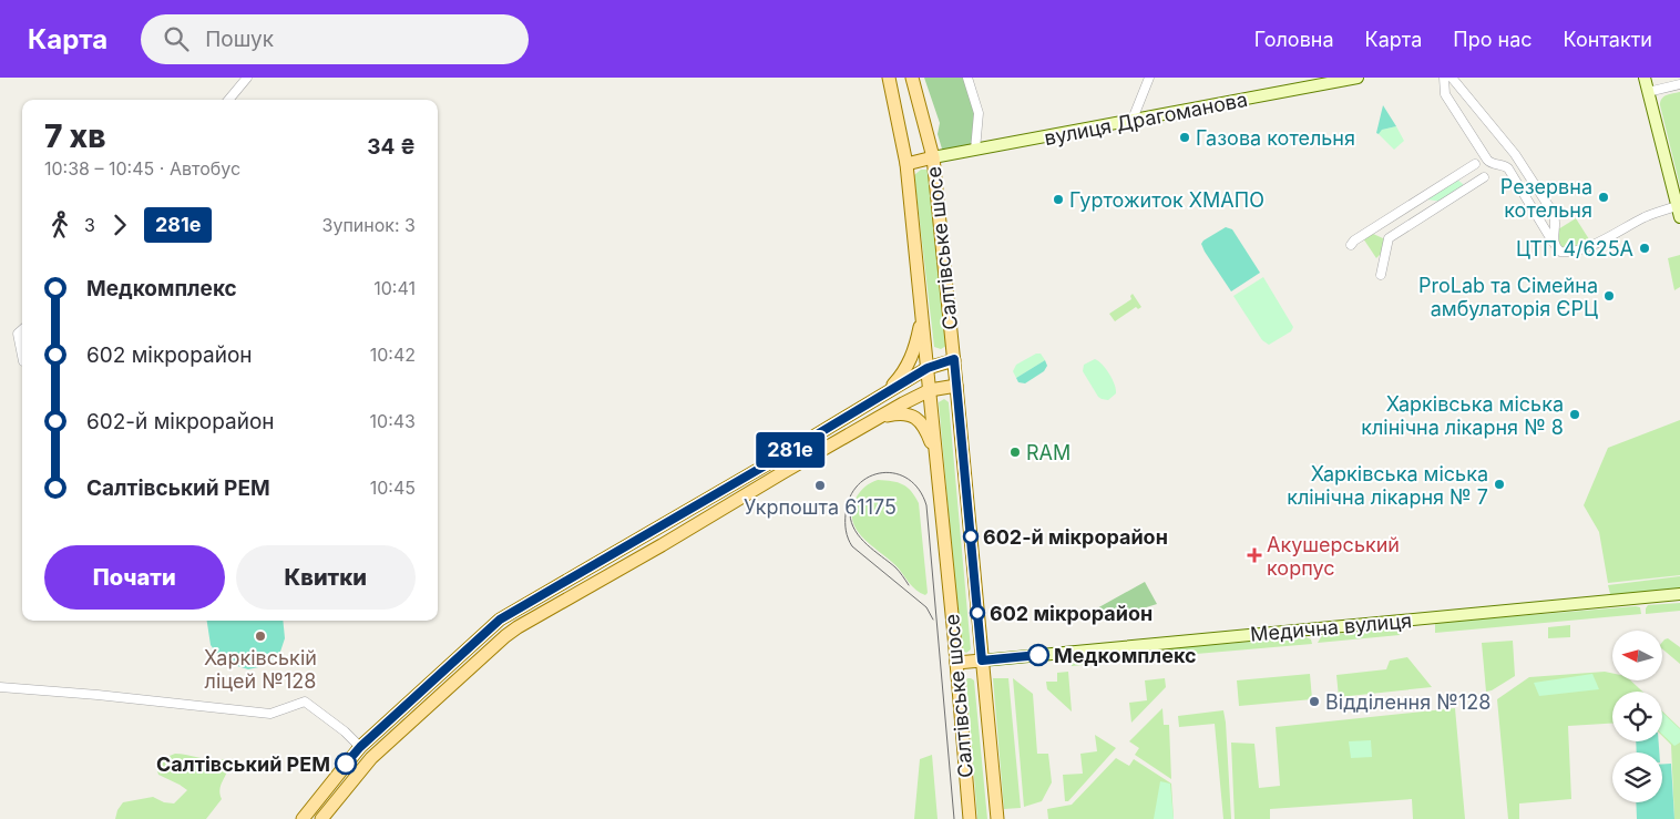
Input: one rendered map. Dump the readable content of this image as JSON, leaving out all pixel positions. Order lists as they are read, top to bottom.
{
  "streets": {
    "main road": ["Салтівське шосе"],
    "street": ["вулиця Драгоманова", "Медична вулиця"]
  },
  "crossings": [
    ["вулиця Драгоманова", "Салтівське шосе"],
    ["Салтівське шосе", "Медична вулиця"]
  ],
  "places": {
    "other": [
      "Газова котельня",
      "Резервна котельня",
      "Гуртожиток ХМАПО",
      "ЦТП 4/625А",
      "ProLab та Сімейна амбулаторія ЄРЦ",
      "Харківська міська клінічна лікарня № 8",
      "RAM",
      "Харківська міська клінічна лікарня № 7",
      "Укрпошта 61175",
      "602-й мікрорайон",
      "602 мікрорайон",
      "Харківській ліцей №128",
      "Медкомплекс",
      "Відділення №128",
      "Салтівський РЕМ"
    ],
    "health": ["Акушерський корпус"]
  },
  "lines": ["bus line 281е"],
  "north": "left",
  "page": {
    "header": "Карта",
    "search": "Пошук",
    "nav": [
      "Головна",
      "Карта",
      "Про нас",
      "Контакти"
    ],
    "on_map": "281е",
    "heading": ["7 хв", "10:38 – 10:45 · Автобус", "34 ₴"],
    "legs": ["3", "281е", "Зупинок: 3"],
    "list": [
      {
        "name": "Медкомплекс",
        "value": "10:41"
      },
      {
        "name": "602 мікрорайон",
        "value": "10:42"
      },
      {
        "name": "602-й мікрорайон",
        "value": "10:43"
      },
      {
        "name": "Салтівський РЕМ",
        "value": "10:45"
      }
    ],
    "buttons": ["Почати", "Квитки"]
  }
}
